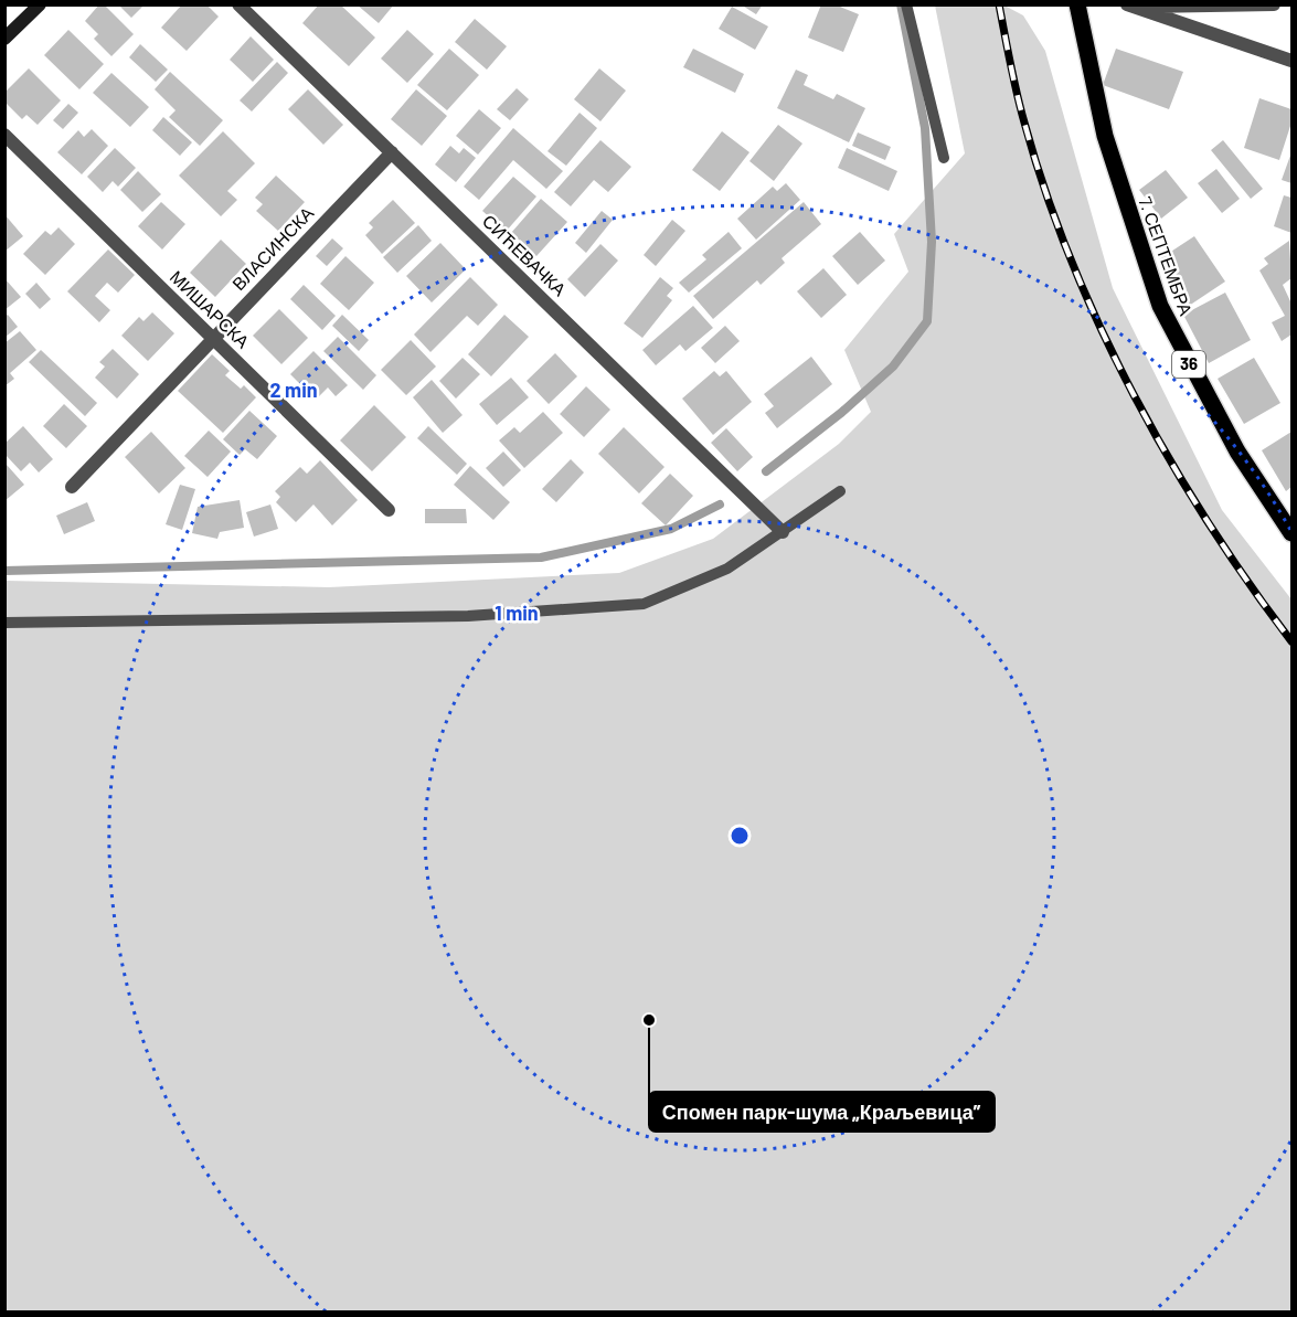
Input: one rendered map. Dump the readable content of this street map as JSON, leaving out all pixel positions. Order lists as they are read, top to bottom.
{
  "streets": {
    "main road": ["7. СЕПТЕМБРА", "36"],
    "street": ["ВЛАСИНСКА", "СИЋЕВАЧКА", "МИШАРСКА"]
  },
  "crossings": [
    ["ВЛАСИНСКА", "СИЋЕВАЧКА"],
    ["ВЛАСИНСКА", "МИШАРСКА"]
  ],
  "places": ["Спомен парк-шума „Краљевица”"],
  "rings": ["2 min", "1 min"]
}
